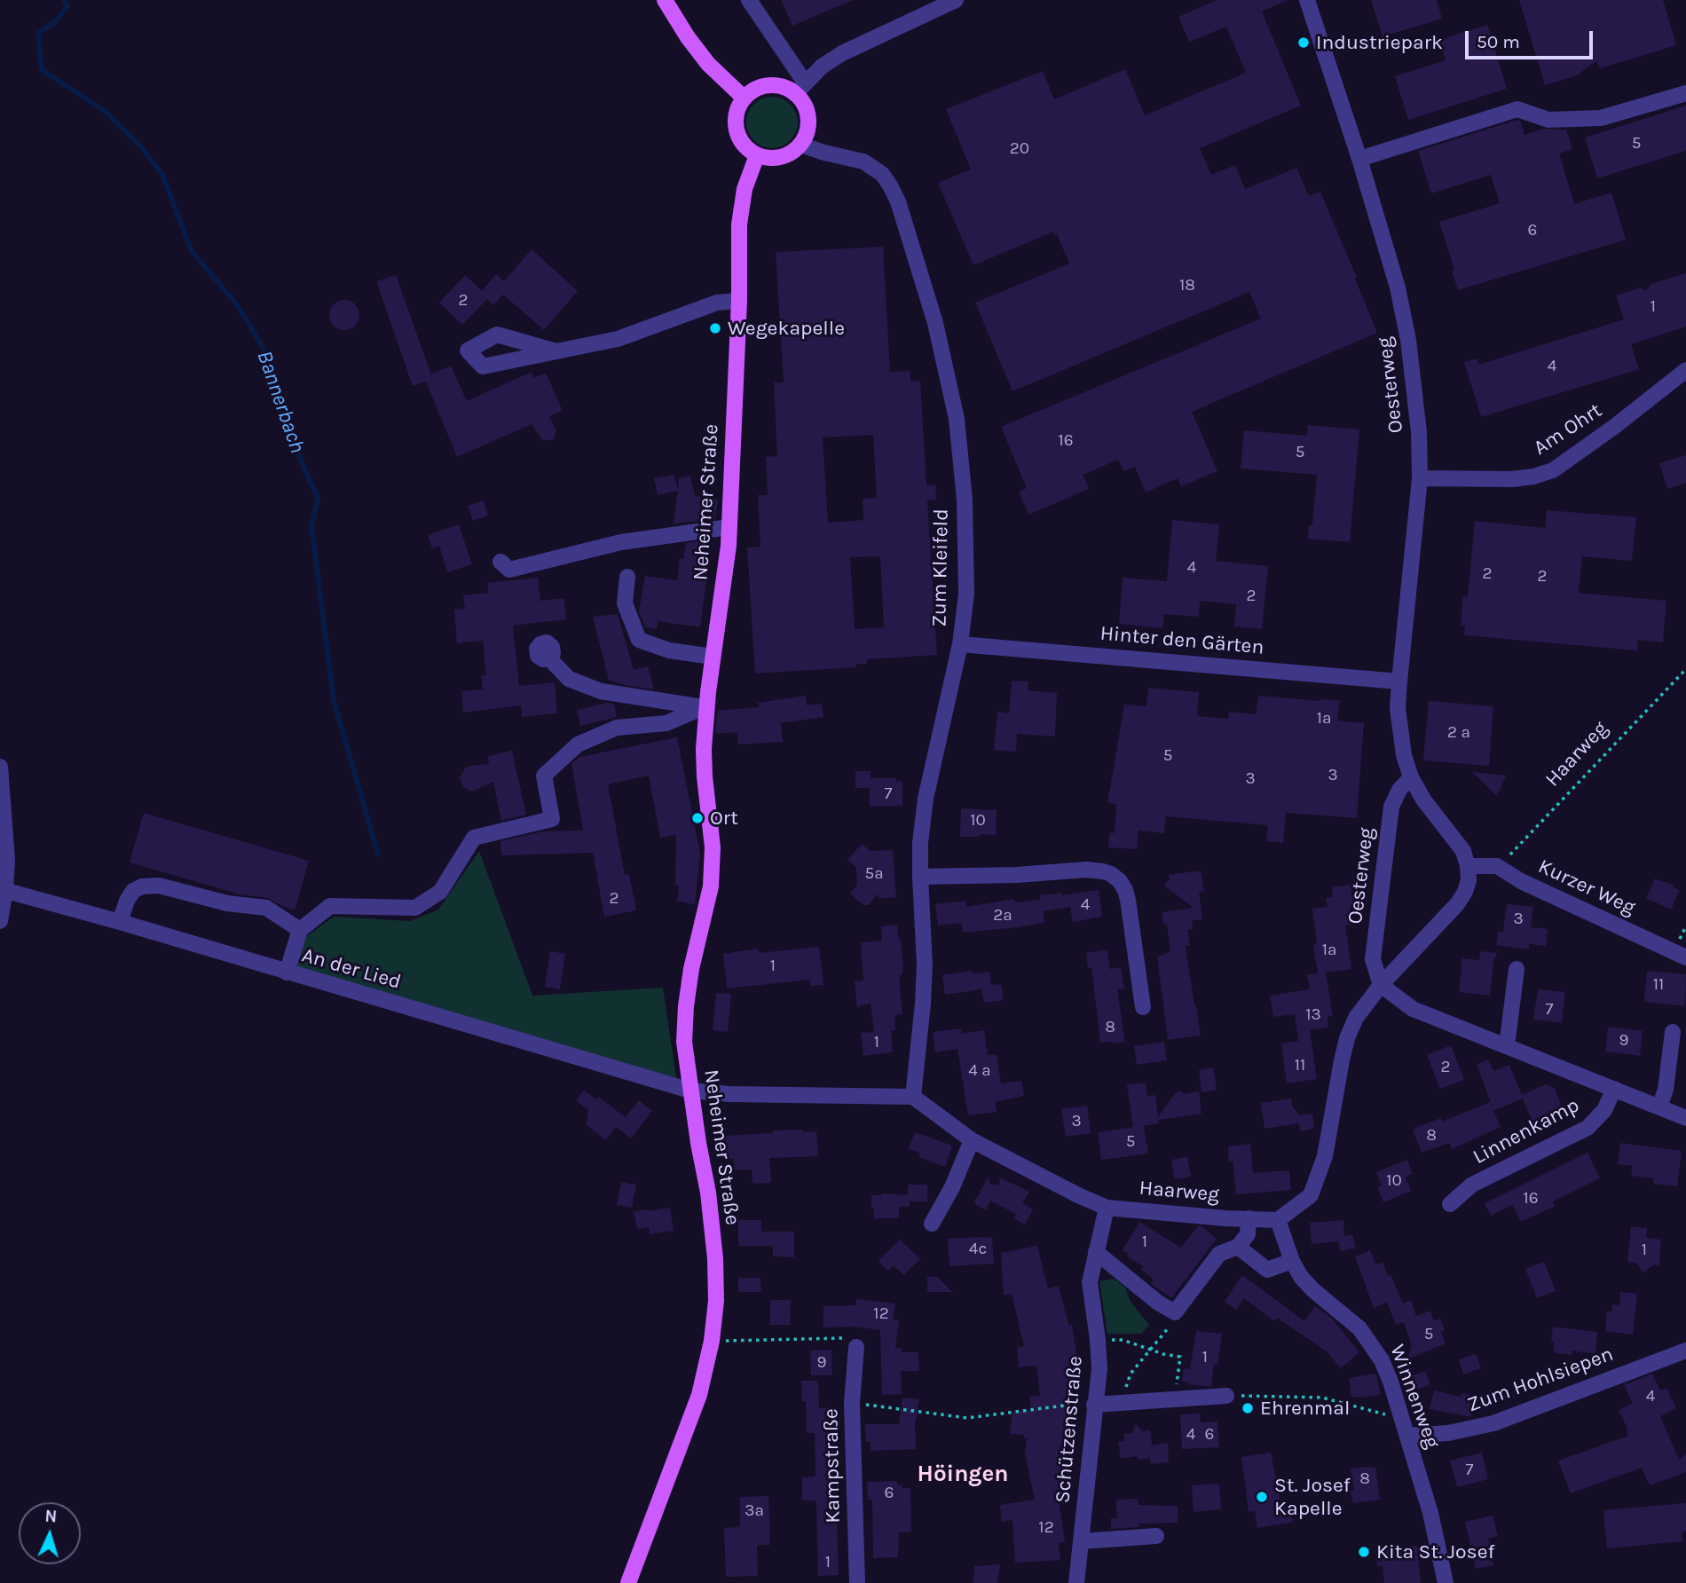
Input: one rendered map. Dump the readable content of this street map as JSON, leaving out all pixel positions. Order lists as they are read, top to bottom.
{
  "streets": {
    "main road": ["Neheimer Straße"],
    "street": [
      "Oesterweg",
      "Am Ohrt",
      "Zum Kleifeld",
      "Hinter den Gärten",
      "Haarweg",
      "Kurzer Weg",
      "An der Lied",
      "Linnenkamp",
      "Zum Hohlsiepen",
      "Winnenweg",
      "Schützenstraße",
      "Kampstraße"
    ]
  },
  "crossings": [
    ["Oesterweg", "Am Ohrt"],
    ["Oesterweg", "Hinter den Gärten"],
    ["Oesterweg", "Linnenkamp"],
    ["Neheimer Straße", "Zum Kleifeld"],
    ["Neheimer Straße", "An der Lied"],
    ["Zum Kleifeld", "Hinter den Gärten"],
    ["Zum Kleifeld", "Haarweg"],
    ["Haarweg", "Kurzer Weg"],
    ["Haarweg", "Winnenweg"],
    ["Haarweg", "Schützenstraße"],
    ["Zum Hohlsiepen", "Winnenweg"]
  ],
  "districts": ["Höingen"],
  "water": ["Bannerbach"],
  "places": [
    "Industriepark",
    "Wegekapelle",
    "Ort",
    "Ehrenmal",
    "St. Josef Kapelle",
    "Kita St. Josef"
  ],
  "house_numbers": [
    "5",
    "20",
    "6",
    "18",
    "2",
    "1",
    "4",
    "16",
    "5",
    "4",
    "2",
    "2",
    "2",
    "1a",
    "2 a",
    "5",
    "3",
    "3",
    "7",
    "10",
    "5a",
    "2",
    "4",
    "2a",
    "3",
    "1a",
    "1",
    "11",
    "7",
    "13",
    "8",
    "9",
    "1",
    "11",
    "2",
    "4 a",
    "3",
    "8",
    "5",
    "10",
    "16",
    "1",
    "4c",
    "1",
    "12",
    "5",
    "1",
    "9",
    "4",
    "4",
    "6",
    "7",
    "8",
    "6",
    "3a",
    "12",
    "1"
  ],
  "scale_bar": "50 m",
  "north": "top"
}
